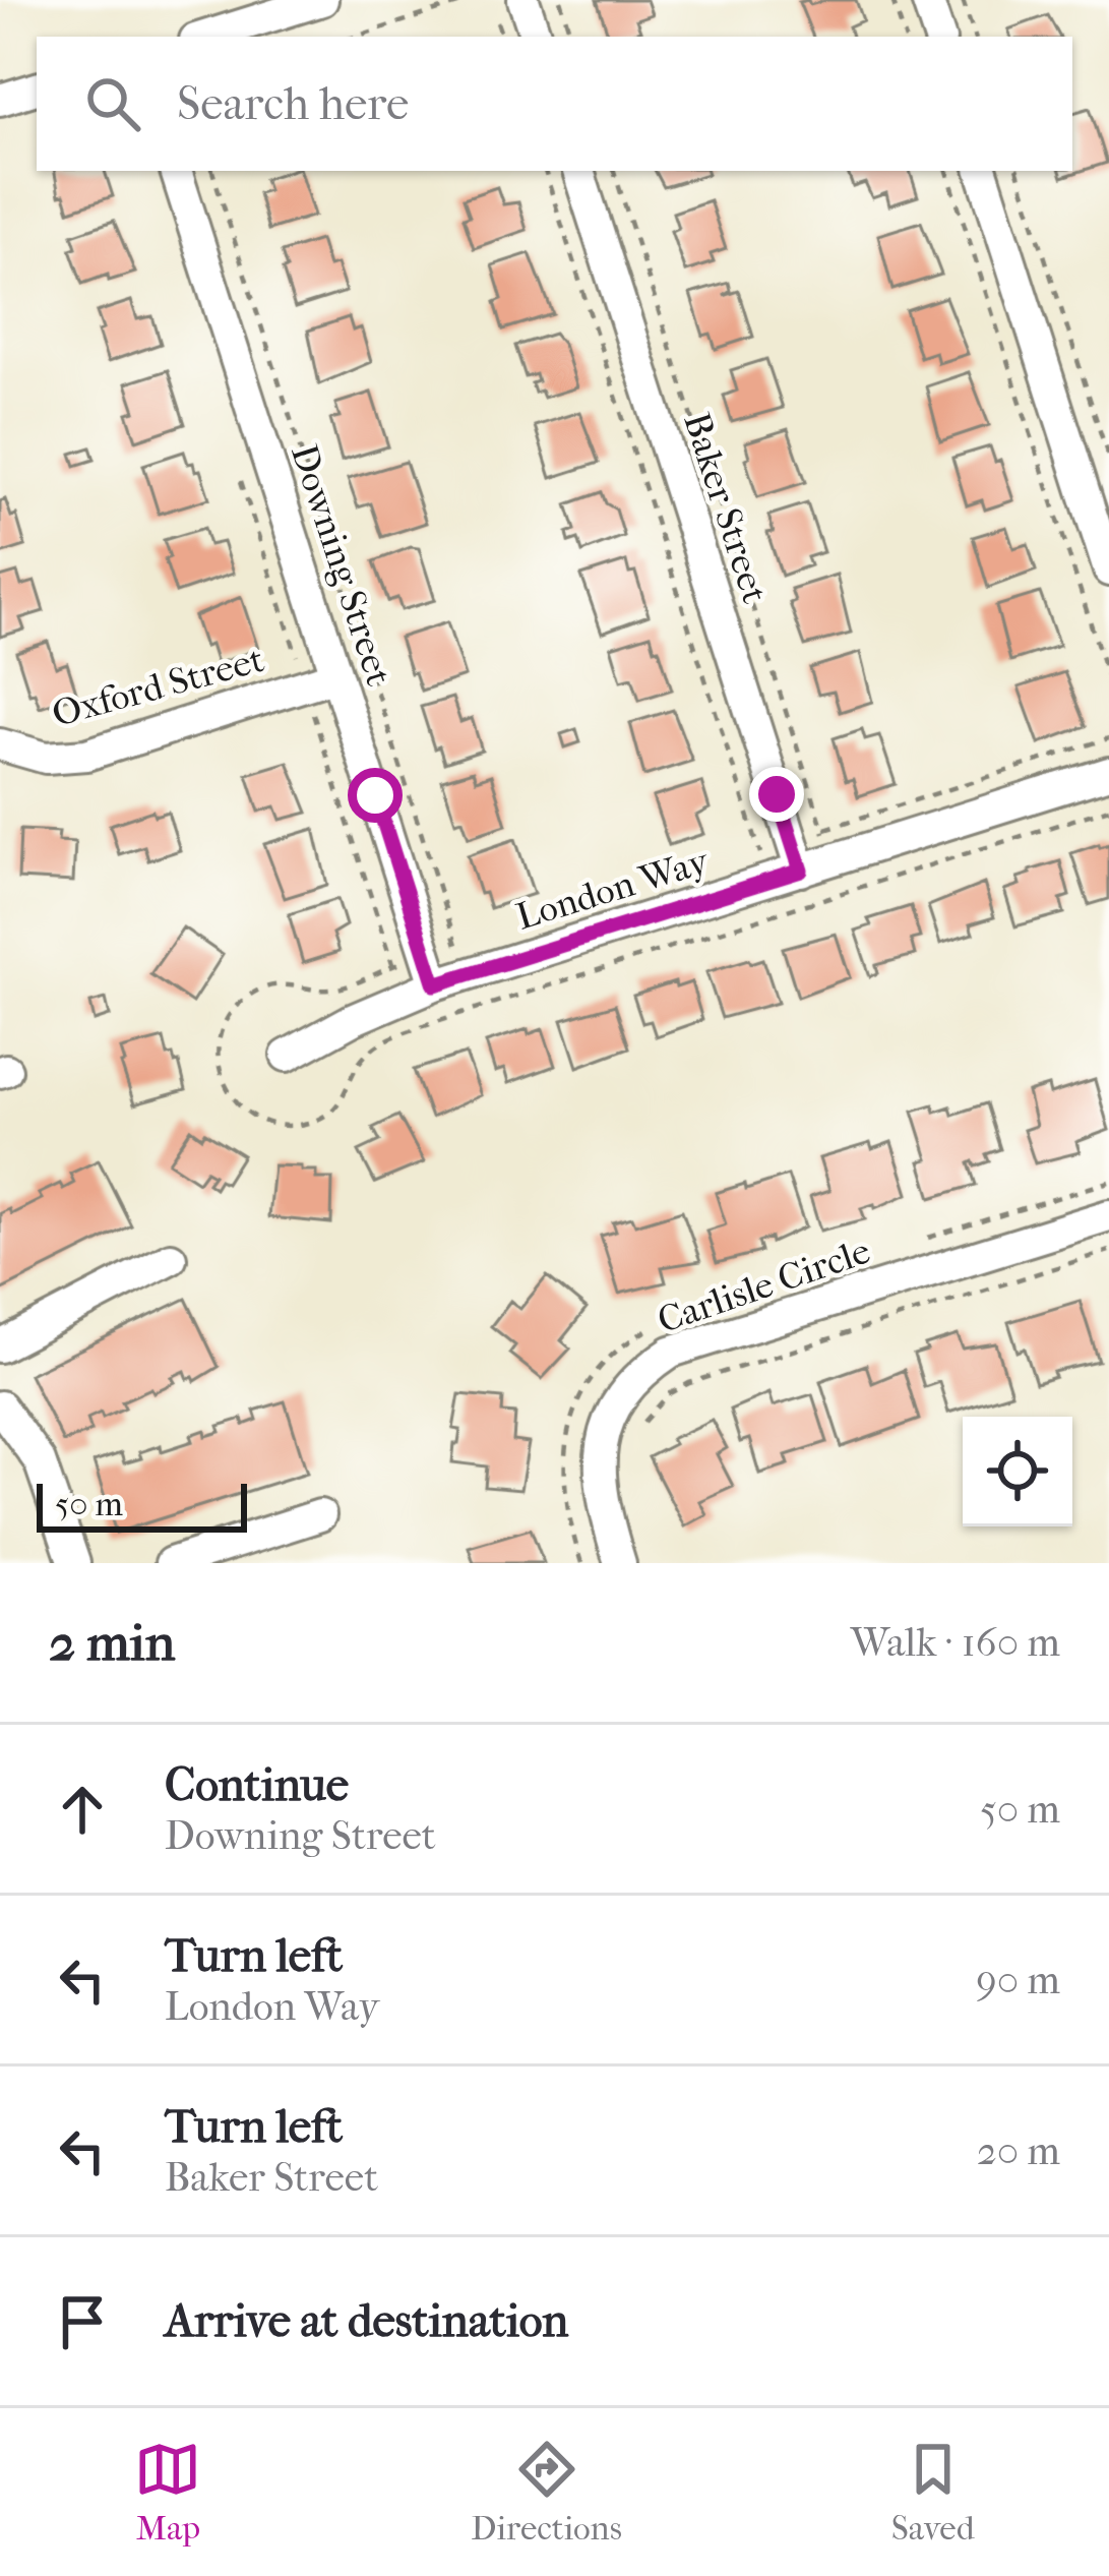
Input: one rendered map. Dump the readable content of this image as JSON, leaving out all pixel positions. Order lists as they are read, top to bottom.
{
  "streets": {
    "street": [
      "Baker Street",
      "Downing Street",
      "Oxford Street",
      "London Way",
      "Carlisle Circle"
    ]
  },
  "crossings": [
    ["Baker Street", "London Way"],
    ["Downing Street", "Oxford Street"],
    ["Downing Street", "London Way"]
  ],
  "scale_bar": "50 m",
  "page": {
    "search": "Search here",
    "scale": "50 m",
    "heading": ["2 min", "Walk · 160 m"],
    "list": [
      ["Continue", "Downing Street", "50 m"],
      ["Turn left", "London Way", "90 m"],
      ["Turn left", "Baker Street", "20 m"],
      "Arrive at destination"
    ],
    "nav": ["Map", "Directions", "Saved"]
  }
}
